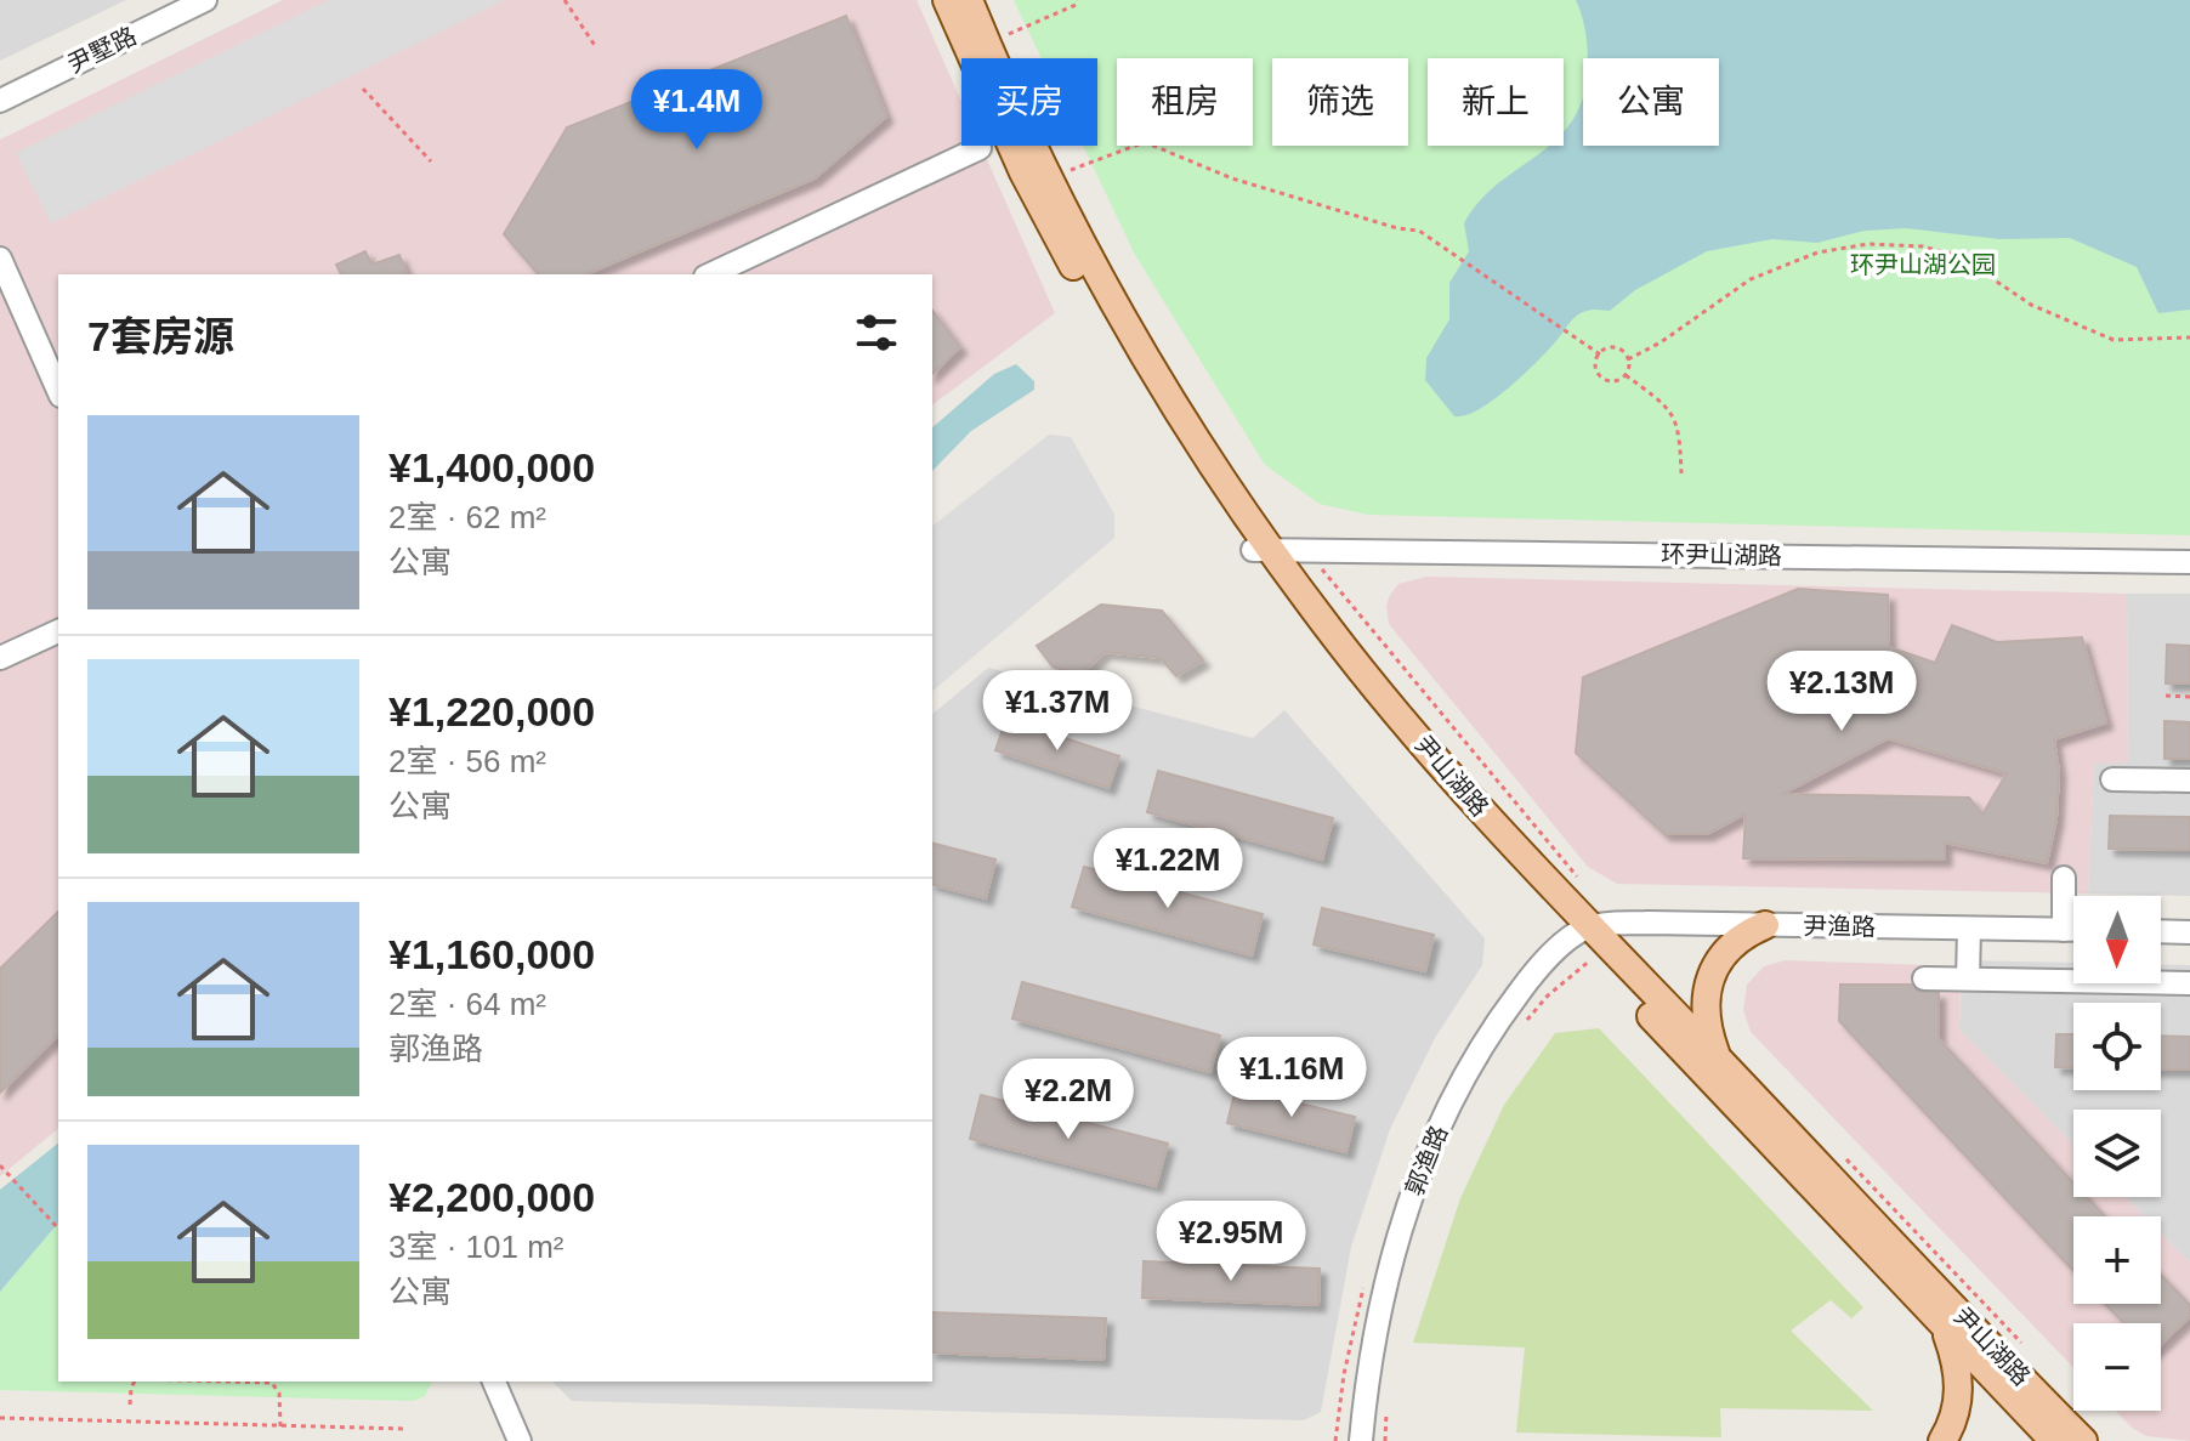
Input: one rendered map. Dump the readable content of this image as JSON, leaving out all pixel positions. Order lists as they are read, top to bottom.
{
  "streets": {
    "main road": ["尹山湖路"],
    "street": [
      "尹墅路",
      "环尹山湖路",
      "尹渔路",
      "郭渔路"
    ]
  },
  "crossings": [
    ["环尹山湖路", "尹山湖路"],
    ["尹山湖路", "尹渔路"],
    ["尹山湖路", "郭渔路"],
    ["尹渔路", "郭渔路"]
  ],
  "parks": ["环尹山湖公园"],
  "north": "bottom",
  "page": {
    "chip": [
      "买房",
      "租房",
      "筛选",
      "新上",
      "公寓"
    ],
    "price": [
      "¥1.4M",
      "¥2.13M",
      "¥1.37M",
      "¥1.22M",
      "¥1.16M",
      "¥2.2M",
      "¥2.95M"
    ],
    "heading": "7套房源",
    "list": [
      {
        "name": "¥1,400,000",
        "note": "2室 · 62 m² · 公寓"
      },
      {
        "name": "¥1,220,000",
        "note": "2室 · 56 m² · 公寓"
      },
      {
        "name": "¥1,160,000",
        "note": "2室 · 64 m² · 郭渔路"
      },
      {
        "name": "¥2,200,000",
        "note": "3室 · 101 m² · 公寓"
      }
    ],
    "map_buttons": ["+", "−"]
  }
}
